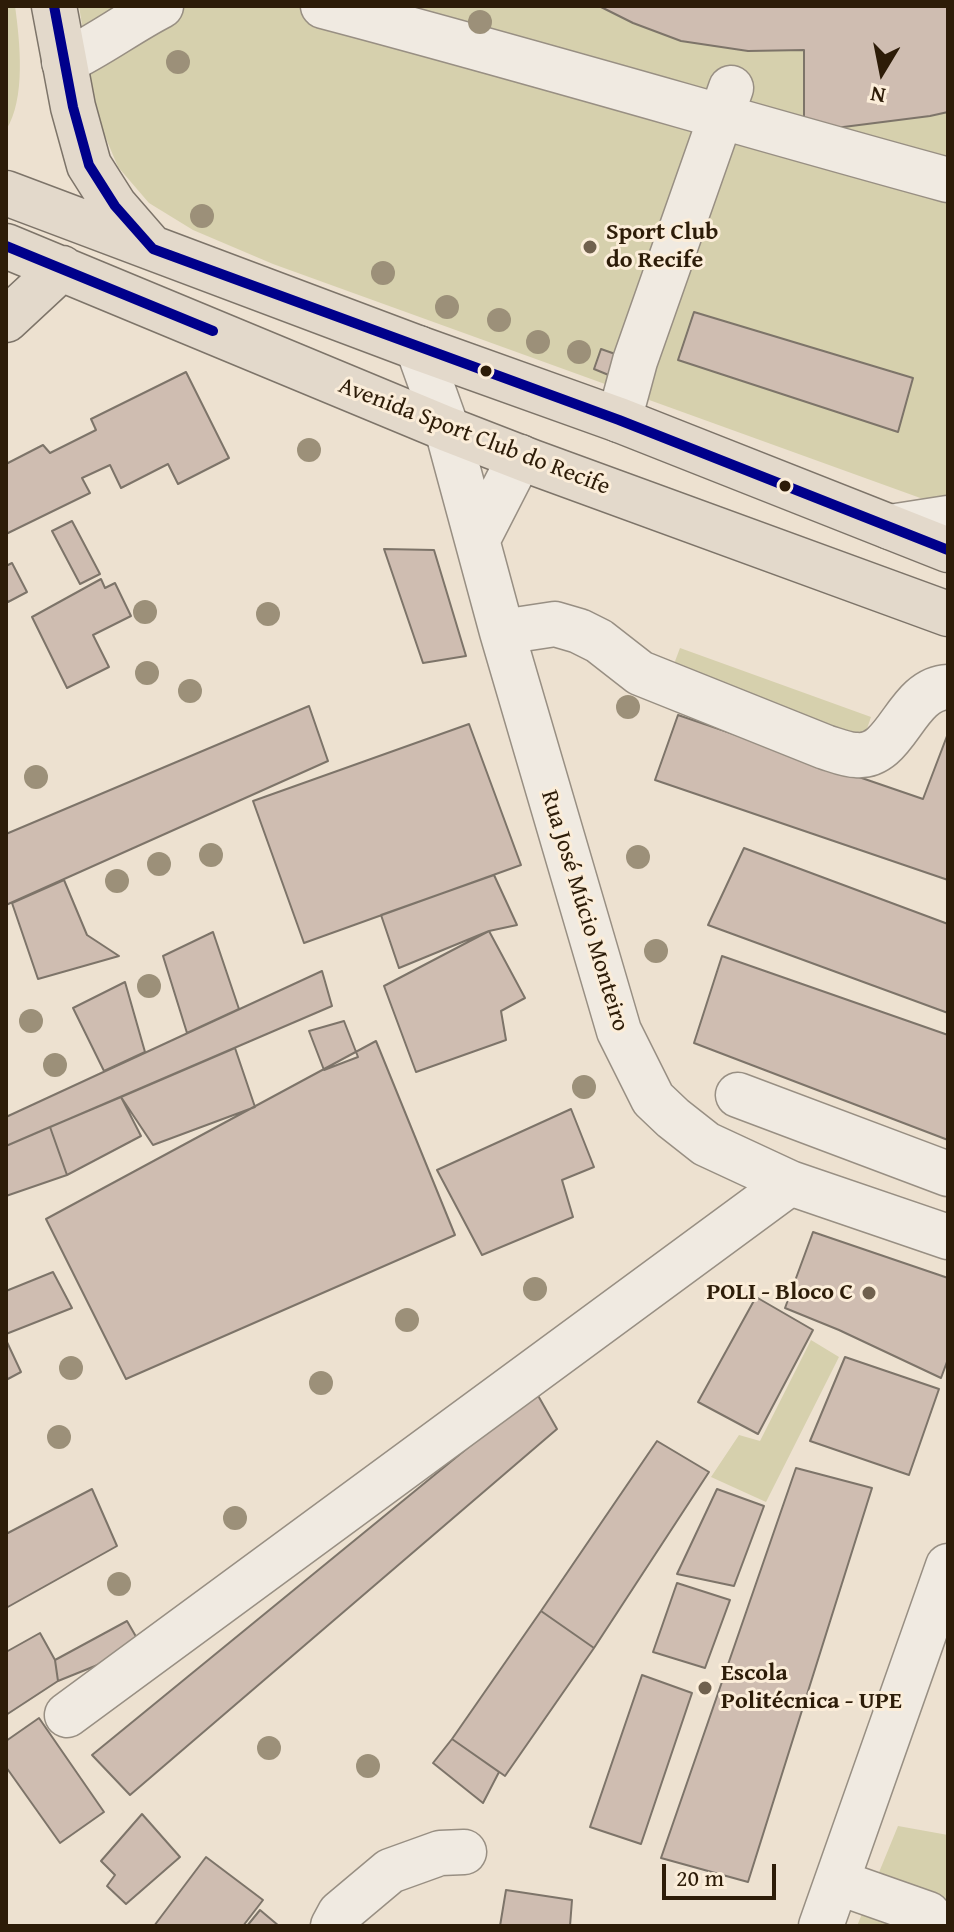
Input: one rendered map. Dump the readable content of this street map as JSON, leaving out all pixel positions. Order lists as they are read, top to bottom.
{
  "streets": {
    "highway": ["Avenida Sport Club do Recife"],
    "street": ["Rua José Múcio Monteiro"]
  },
  "crossings": [
    ["Avenida Sport Club do Recife", "Rua José Múcio Monteiro"]
  ],
  "places": ["Sport Club do Recife", "POLI - Bloco C", "Escola Politécnica - UPE"],
  "scale_bar": "20 m",
  "north": "bottom"
}
